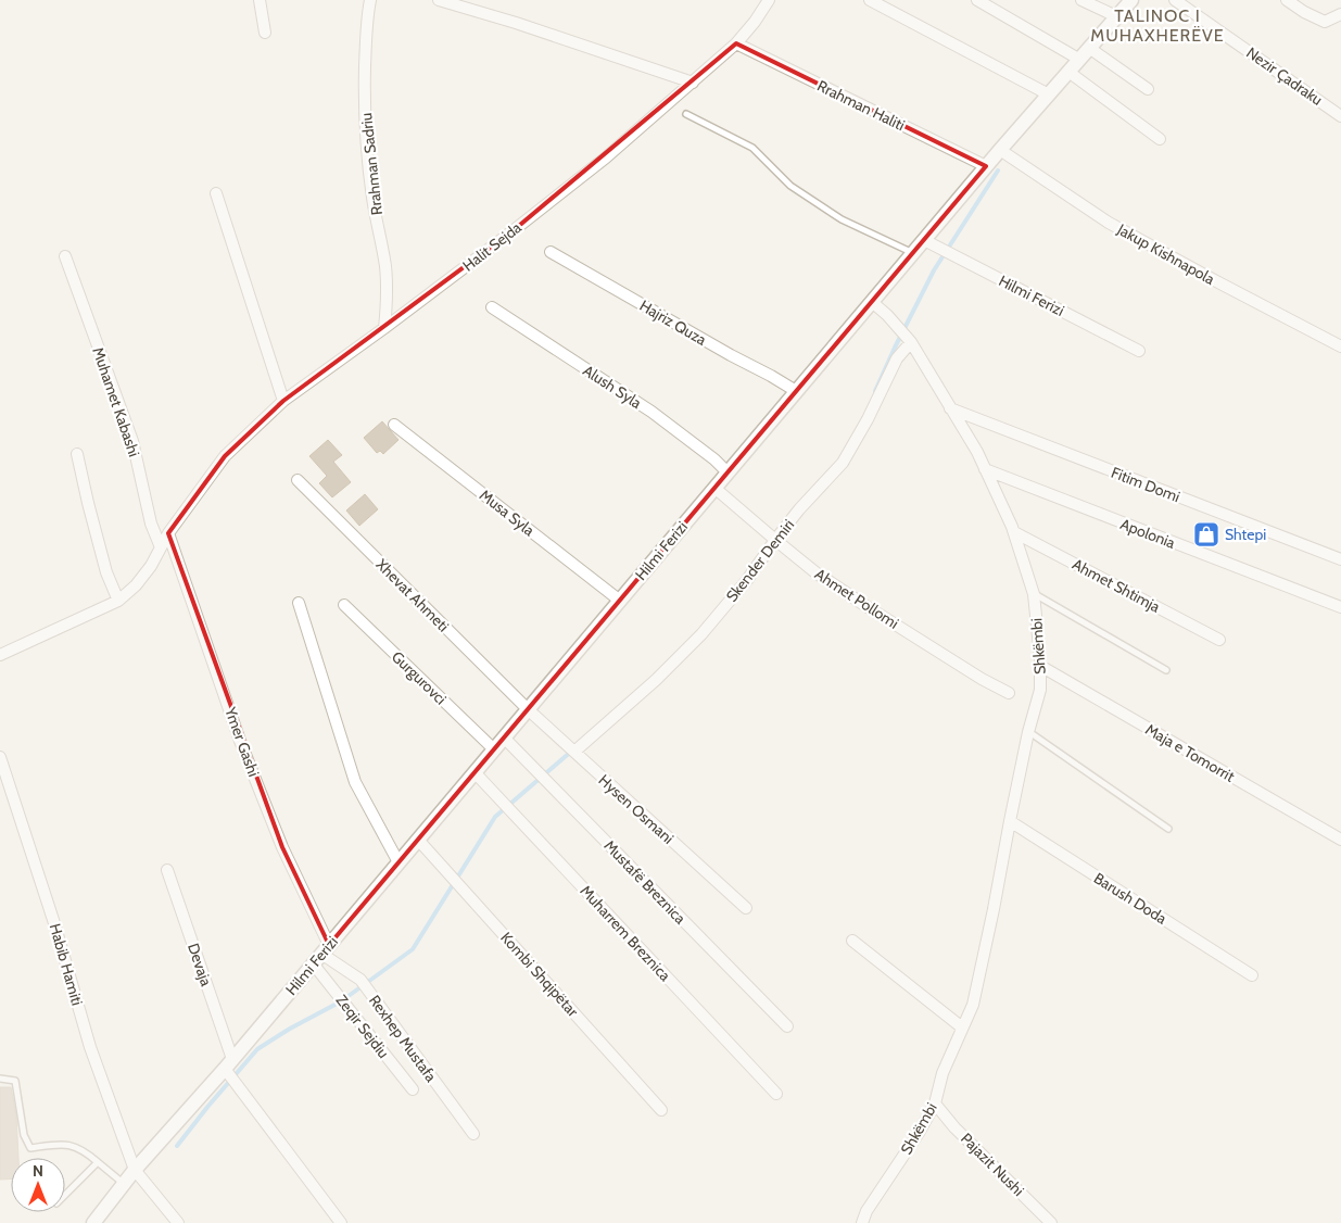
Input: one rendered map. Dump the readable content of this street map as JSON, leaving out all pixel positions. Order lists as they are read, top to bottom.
{
  "streets": {
    "street": [
      "Nezir Çadraku",
      "Rrahman Haliti",
      "Rrahman Sadriu",
      "Halit Sejda",
      "Jakup Kishnapola",
      "Hilmi Ferizi",
      "Hajriz Quza",
      "Alush Syla",
      "Muhamet Kabashi",
      "Fitim Domi",
      "Musa Syla",
      "Apolonia",
      "Skender Demiri",
      "Ahmet Shtimja",
      "Xhevat Ahmeti",
      "Ahmet Pollomi",
      "Shkëmbi",
      "Gurgurovci",
      "Ymer Gashi",
      "Maja e Tomorrit",
      "Hysen Osmani",
      "Mustafë Breznica",
      "Barush Doda",
      "Muharrem Breznica",
      "Habib Hamiti",
      "Devaja",
      "Kombi Shqipëtar",
      "Zeqir Sejdiu",
      "Rexhep Mustafa",
      "Pajazit Nushi"
    ]
  },
  "crossings": [
    ["Rrahman Haliti", "Halit Sejda"],
    ["Rrahman Haliti", "Hilmi Ferizi"],
    ["Rrahman Sadriu", "Halit Sejda"],
    ["Halit Sejda", "Ymer Gashi"],
    ["Jakup Kishnapola", "Hilmi Ferizi"],
    ["Hilmi Ferizi", "Hajriz Quza"],
    ["Hilmi Ferizi", "Alush Syla"],
    ["Hilmi Ferizi", "Musa Syla"],
    ["Hilmi Ferizi", "Xhevat Ahmeti"],
    ["Hilmi Ferizi", "Ahmet Pollomi"],
    ["Hilmi Ferizi", "Shkëmbi"],
    ["Hilmi Ferizi", "Gurgurovci"],
    ["Hilmi Ferizi", "Ymer Gashi"],
    ["Hilmi Ferizi", "Hysen Osmani"],
    ["Hilmi Ferizi", "Mustafë Breznica"],
    ["Hilmi Ferizi", "Muharrem Breznica"],
    ["Hilmi Ferizi", "Habib Hamiti"],
    ["Hilmi Ferizi", "Devaja"],
    ["Hilmi Ferizi", "Kombi Shqipëtar"],
    ["Hilmi Ferizi", "Zeqir Sejdiu"],
    ["Hilmi Ferizi", "Rexhep Mustafa"],
    ["Fitim Domi", "Shkëmbi"],
    ["Apolonia", "Shkëmbi"],
    ["Skender Demiri", "Ahmet Pollomi"],
    ["Skender Demiri", "Shkëmbi"],
    ["Skender Demiri", "Hysen Osmani"],
    ["Ahmet Shtimja", "Shkëmbi"],
    ["Xhevat Ahmeti", "Hysen Osmani"],
    ["Shkëmbi", "Maja e Tomorrit"],
    ["Shkëmbi", "Barush Doda"],
    ["Shkëmbi", "Pajazit Nushi"],
    ["Ymer Gashi", "Zeqir Sejdiu"],
    ["Ymer Gashi", "Rexhep Mustafa"],
    ["Zeqir Sejdiu", "Rexhep Mustafa"]
  ],
  "districts": ["TALINOC I MUHAXHERËVE"],
  "places": {
    "shop": ["Shtepi"]
  },
  "north": "top"
}
